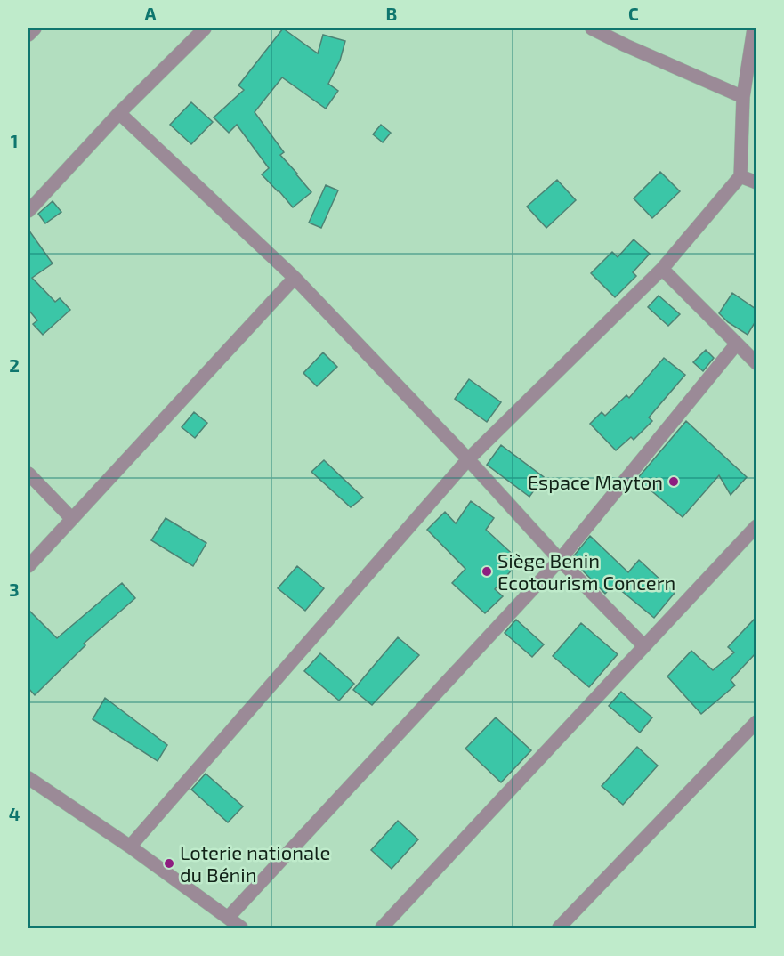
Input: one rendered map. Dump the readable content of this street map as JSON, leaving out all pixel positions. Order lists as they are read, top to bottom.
{
  "places": ["Espace Mayton", "Siège Benin Ecotourism Concern", "Loterie nationale du Bénin"],
  "grid": {
    "columns": ["A", "B", "C"],
    "rows": [
      "1",
      "2",
      "3",
      "4"
    ]
  }
}
